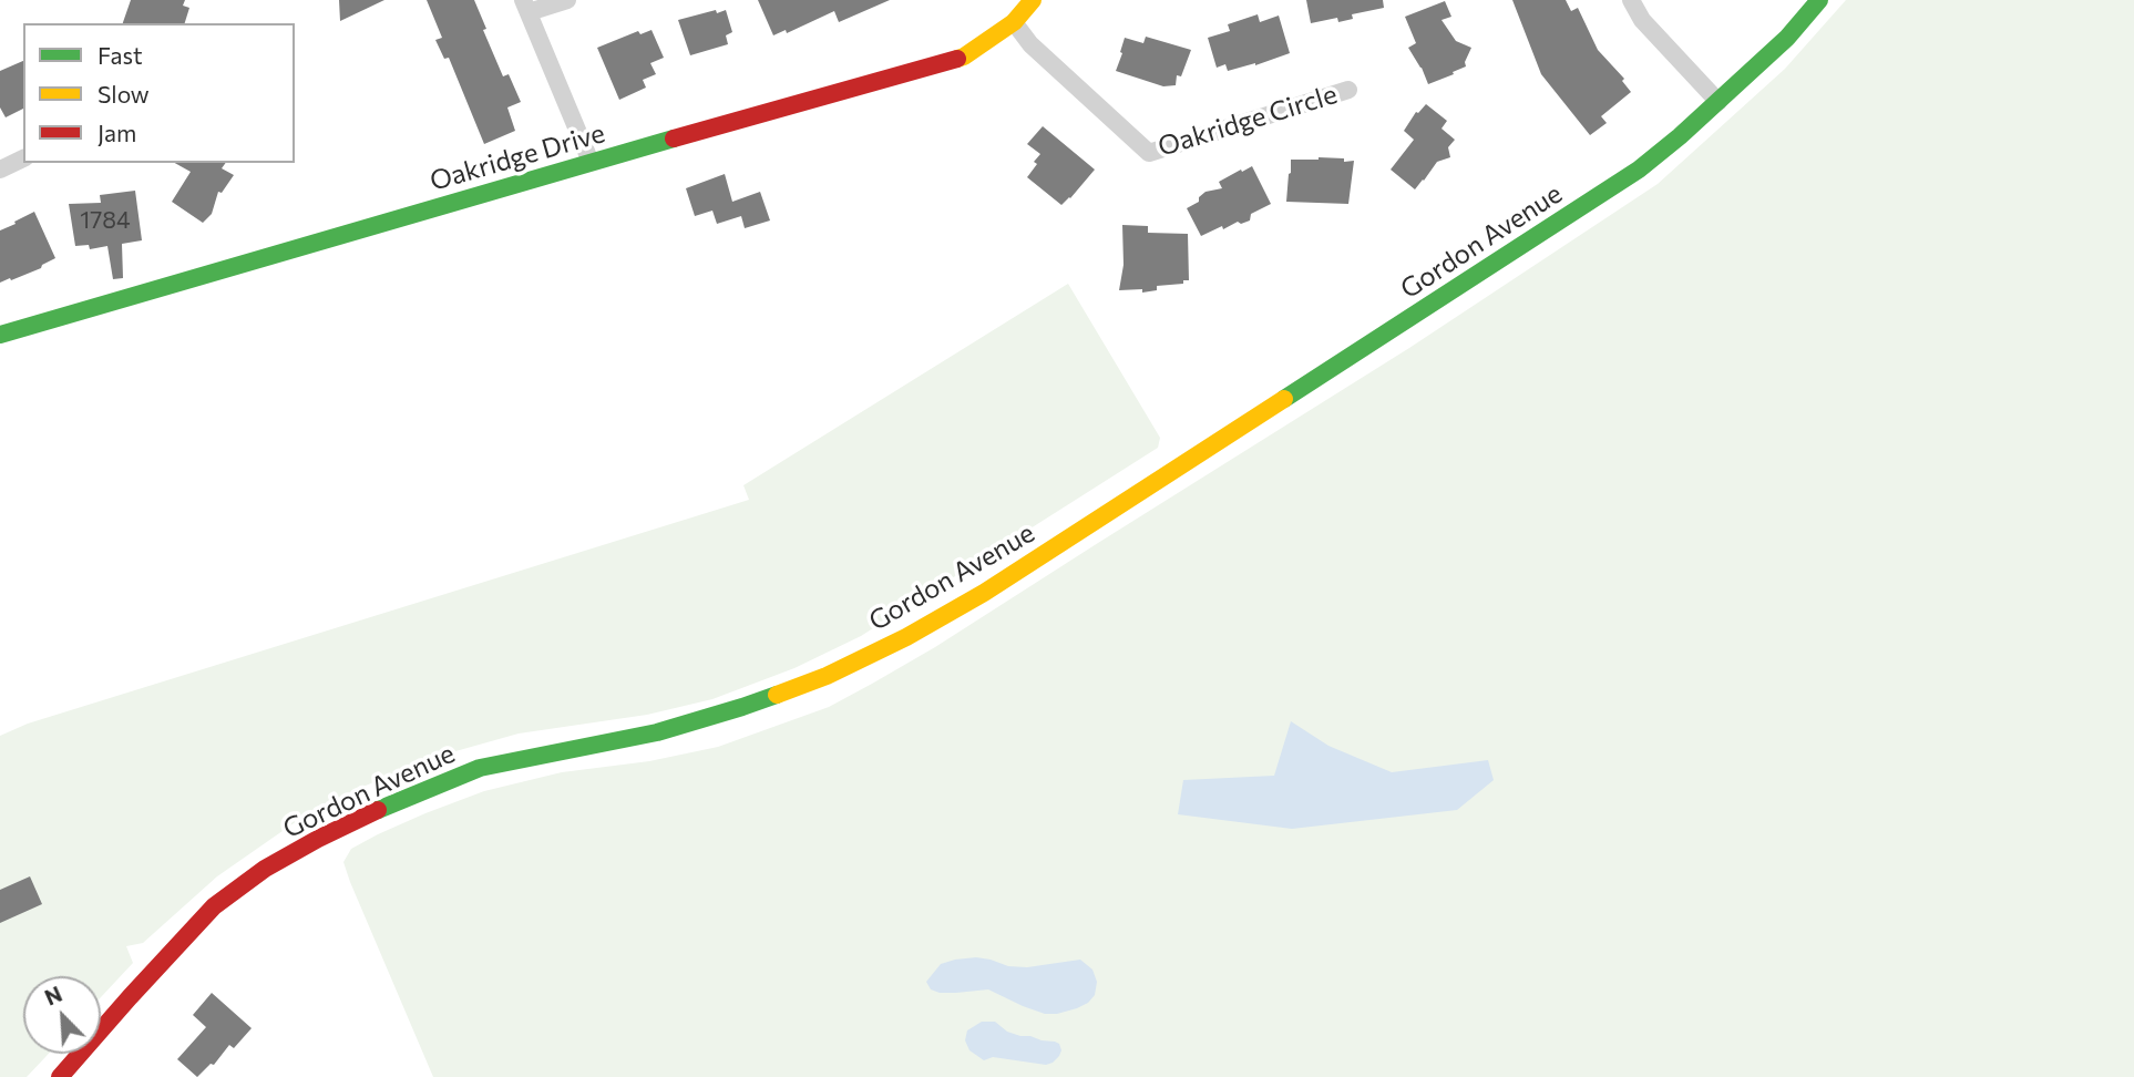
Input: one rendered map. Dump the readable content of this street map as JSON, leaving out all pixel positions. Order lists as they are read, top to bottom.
{
  "streets": {
    "main road": ["Oakridge Drive", "Gordon Avenue"],
    "street": ["Oakridge Circle"]
  },
  "crossings": [
    ["Oakridge Circle", "Oakridge Drive"]
  ],
  "house_numbers": ["1784"],
  "legend": ["Fast", "Slow", "Jam"],
  "north": "top left"
}
